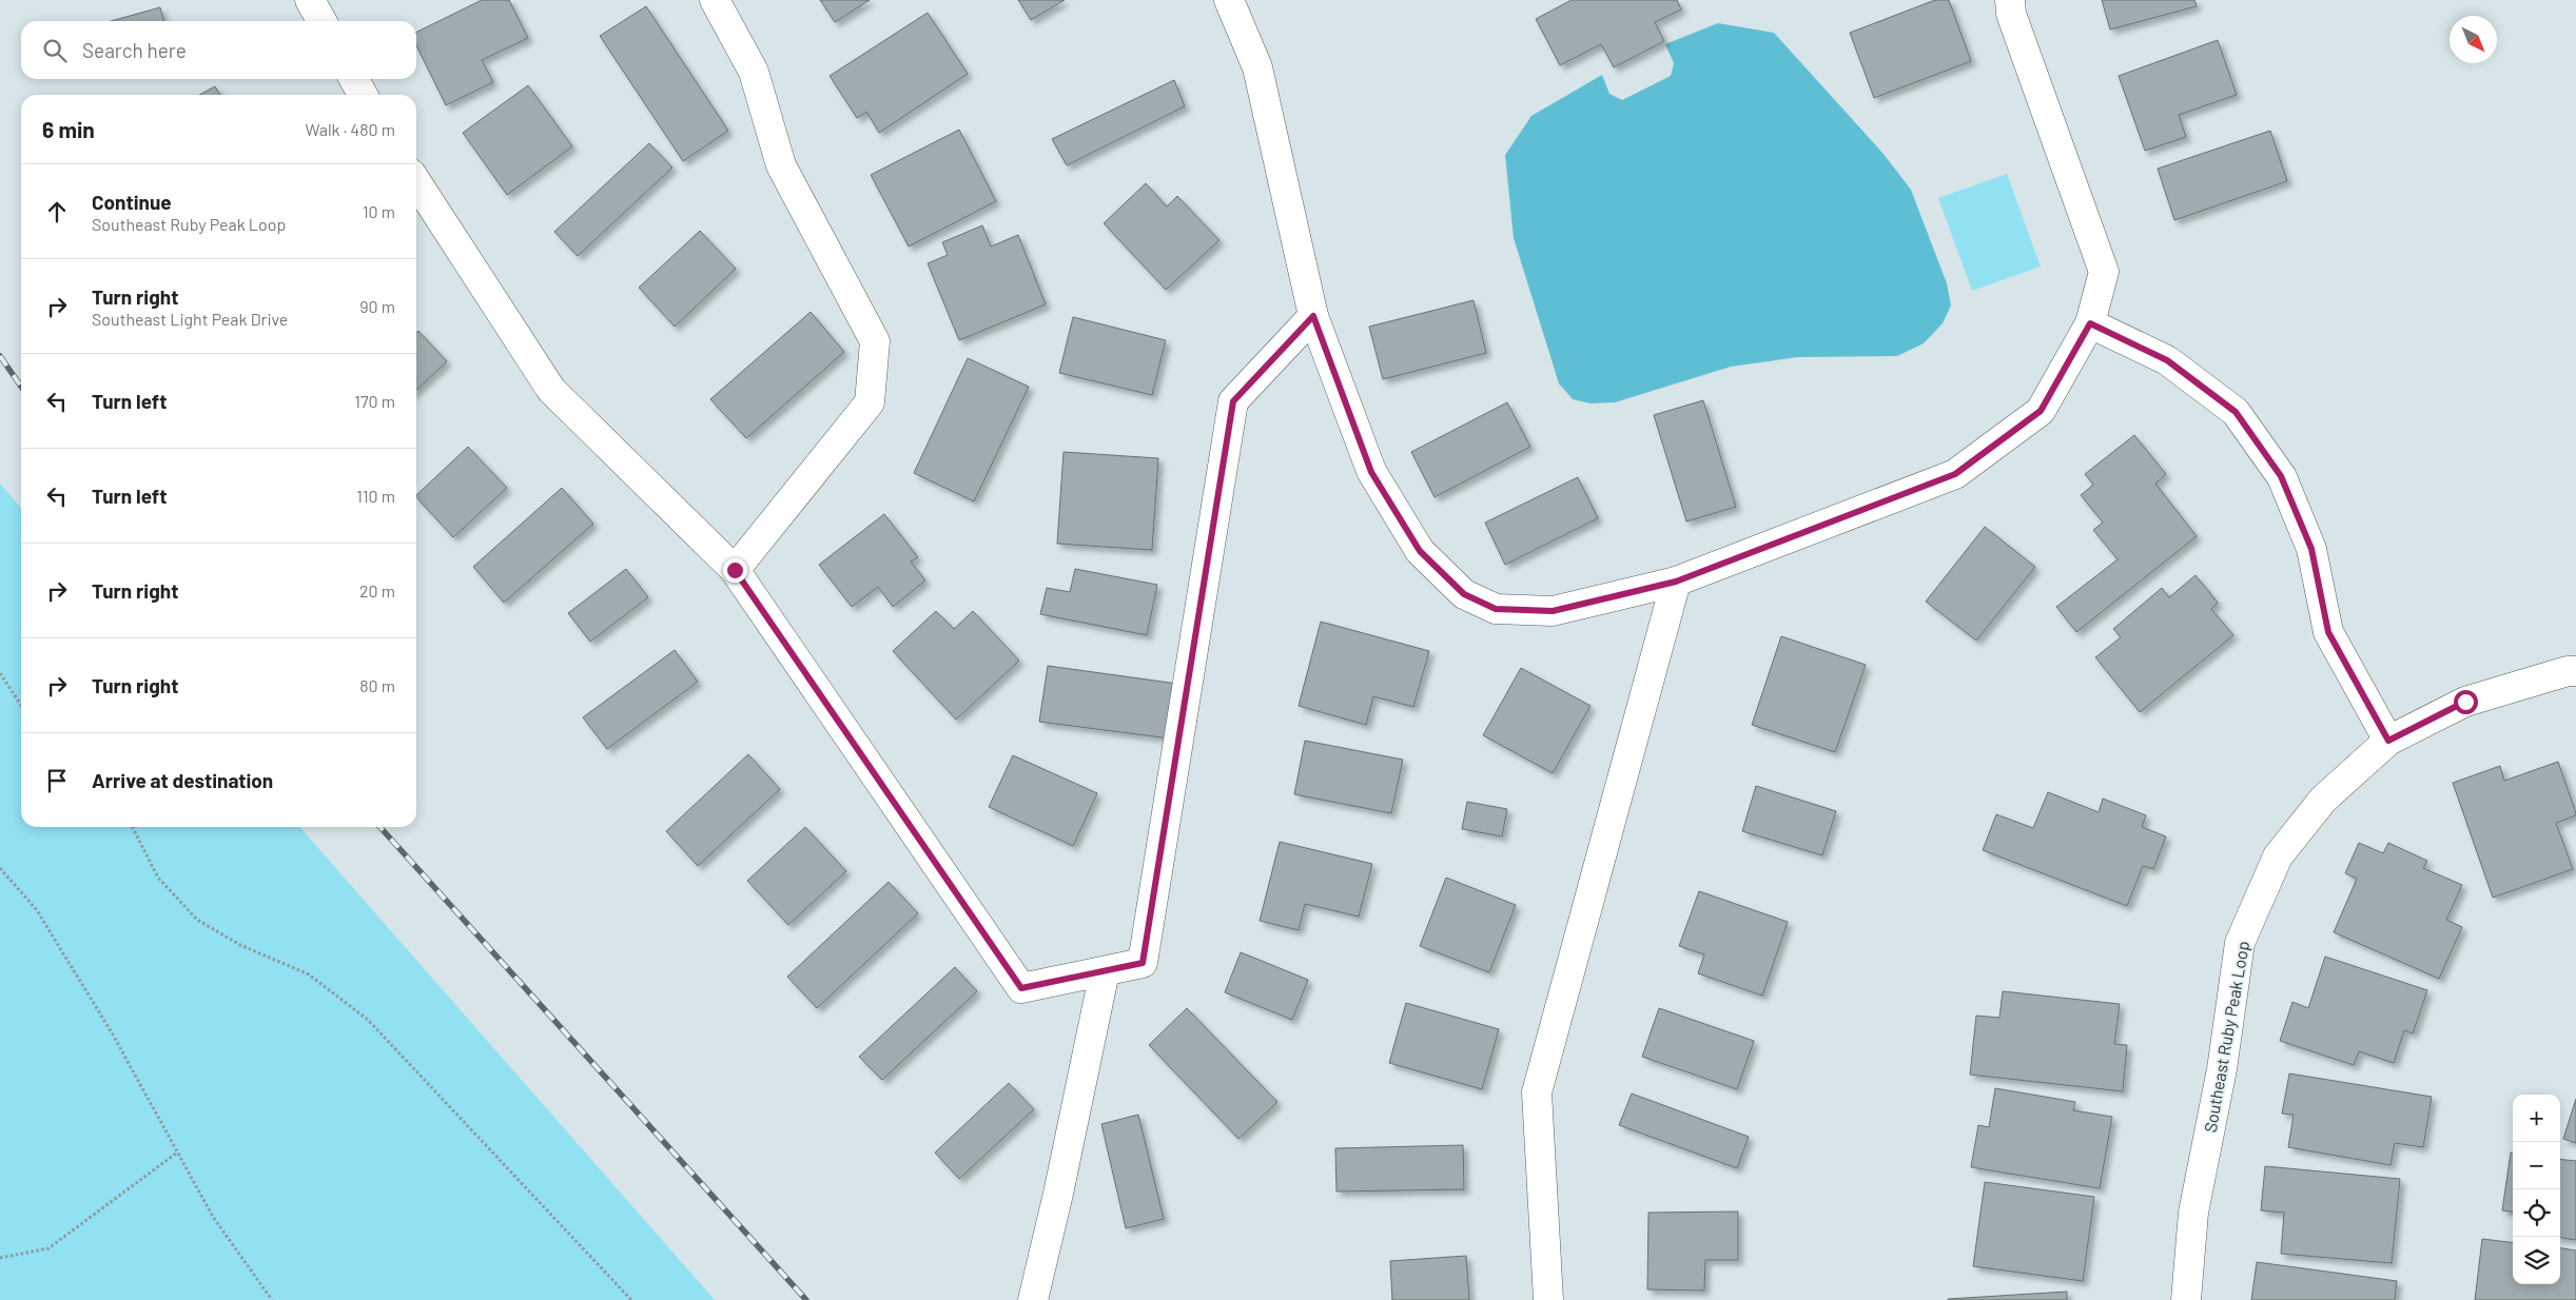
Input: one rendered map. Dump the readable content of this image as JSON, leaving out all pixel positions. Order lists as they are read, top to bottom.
{
  "streets": {
    "street": ["Southeast Ruby Peak Loop"]
  },
  "north": "bottom right",
  "page": {
    "search": "Search here",
    "heading": ["6 min", "Walk · 480 m"],
    "list": [
      ["Continue", "Southeast Ruby Peak Loop", "10 m"],
      ["Turn right", "Southeast Light Peak Drive", "90 m"],
      ["Turn left", "170 m"],
      ["Turn left", "110 m"],
      ["Turn right", "20 m"],
      ["Turn right", "80 m"],
      "Arrive at destination"
    ],
    "map_buttons": ["+", "−"]
  }
}
